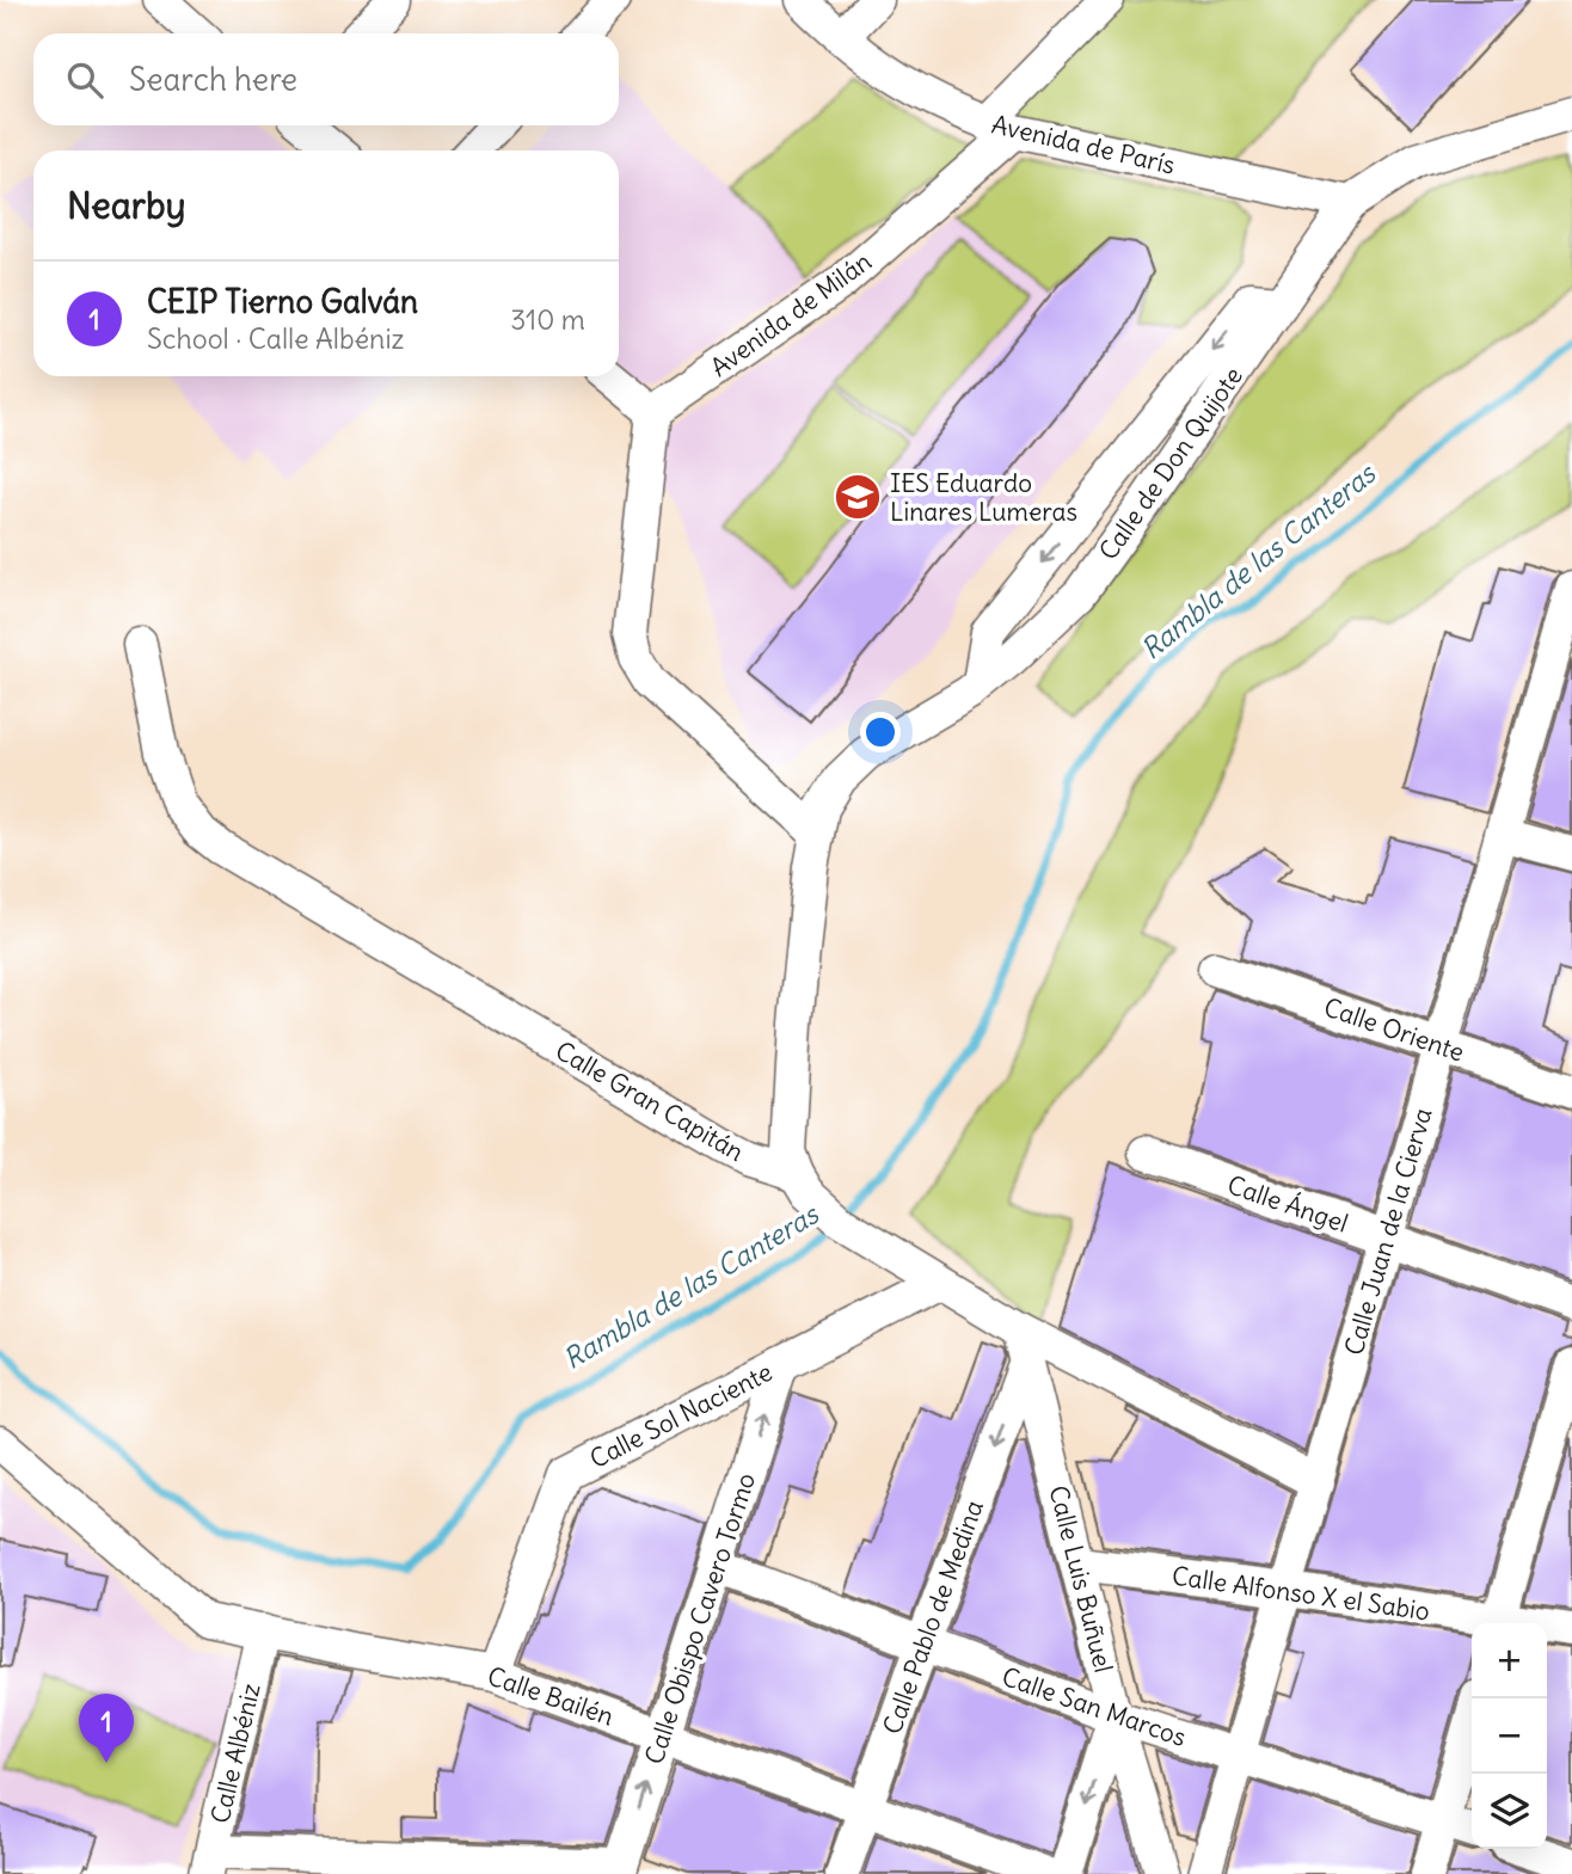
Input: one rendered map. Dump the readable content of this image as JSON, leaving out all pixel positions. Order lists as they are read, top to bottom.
{
  "streets": {
    "street": [
      "Avenida de París",
      "Avenida de Milán",
      "Calle de Don Quijote",
      "Calle Oriente",
      "Calle Gran Capitán",
      "Calle Ángel",
      "Calle Juan de la Cierva",
      "Calle Sol Naciente",
      "Calle Luis Buñuel",
      "Calle Alfonso X el Sabio",
      "Calle Pablo de Medina",
      "Calle Obispo Cavero Tormo",
      "Calle Bailén",
      "Calle San Marcos",
      "Calle Albéniz"
    ]
  },
  "crossings": [
    ["Avenida de París", "Avenida de Milán"],
    ["Avenida de París", "Calle de Don Quijote"],
    ["Calle de Don Quijote", "Calle Gran Capitán"],
    ["Calle Oriente", "Calle Juan de la Cierva"],
    ["Calle Ángel", "Calle Juan de la Cierva"],
    ["Calle Juan de la Cierva", "Calle Alfonso X el Sabio"],
    ["Calle Juan de la Cierva", "Calle San Marcos"],
    ["Calle Sol Naciente", "Calle Obispo Cavero Tormo"],
    ["Calle Sol Naciente", "Calle Bailén"],
    ["Calle Luis Buñuel", "Calle Alfonso X el Sabio"],
    ["Calle Luis Buñuel", "Calle Pablo de Medina"],
    ["Calle Luis Buñuel", "Calle San Marcos"],
    ["Calle Pablo de Medina", "Calle Bailén"],
    ["Calle Pablo de Medina", "Calle San Marcos"],
    ["Calle Obispo Cavero Tormo", "Calle Bailén"],
    ["Calle Obispo Cavero Tormo", "Calle San Marcos"],
    ["Calle Bailén", "Calle Albéniz"]
  ],
  "one_way": ["Calle Pablo de Medina", "Calle Obispo Cavero Tormo"],
  "water": ["Rambla de las Canteras"],
  "places": {
    "school or university": ["IES Eduardo Linares Lumeras"]
  },
  "page": {
    "search": "Search here",
    "heading": "Nearby",
    "list": [
      {
        "mark": "1",
        "name": "CEIP Tierno Galván",
        "note": "School · Calle Albéniz",
        "value": "310 m"
      }
    ],
    "map_buttons": ["+", "−"],
    "pins": "1"
  }
}
